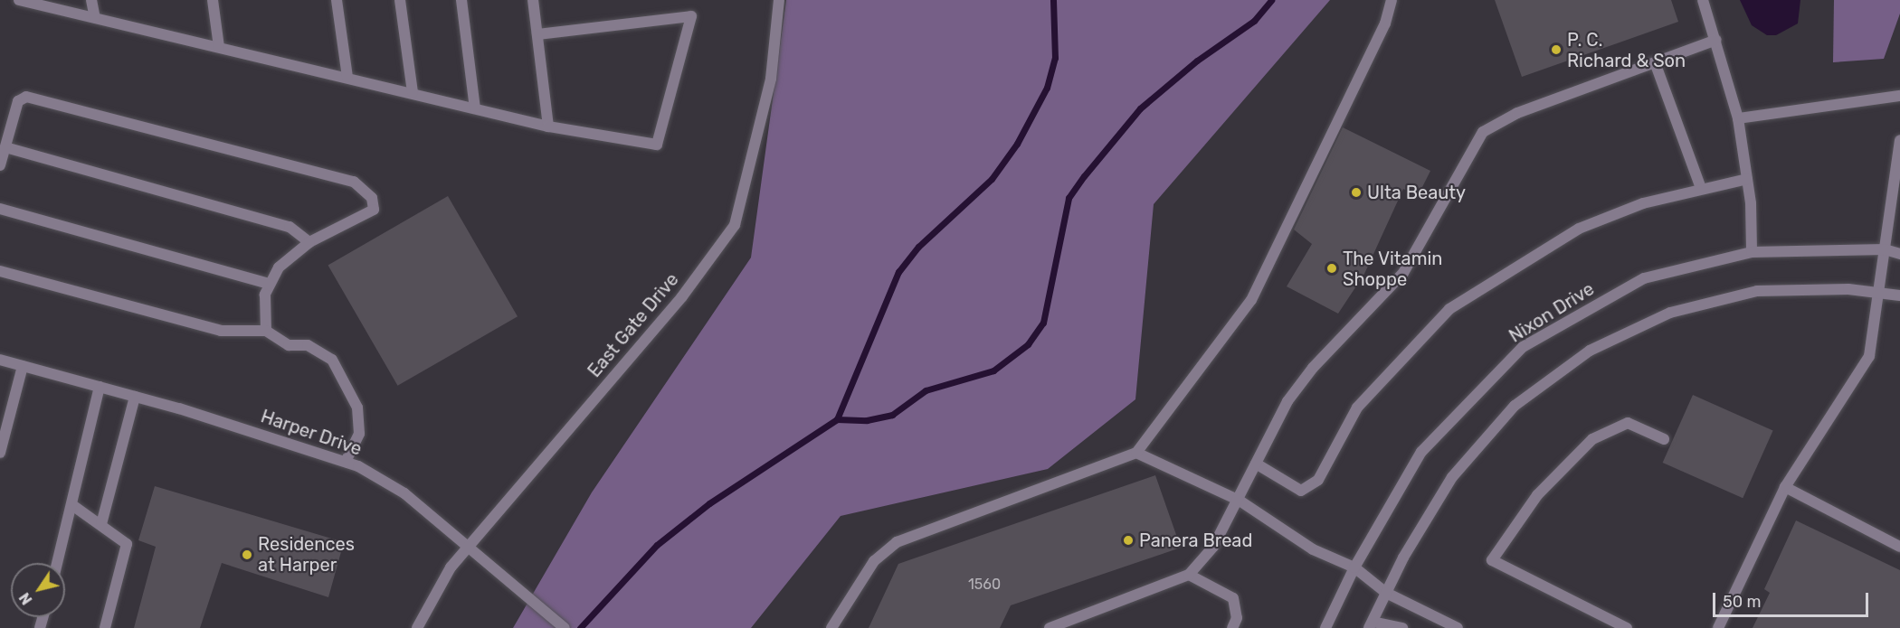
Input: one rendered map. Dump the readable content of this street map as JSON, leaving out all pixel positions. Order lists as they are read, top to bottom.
{
  "streets": {
    "street": ["Nixon Drive", "East Gate Drive", "Harper Drive"]
  },
  "crossings": [
    ["East Gate Drive", "Harper Drive"]
  ],
  "places": [
    "P. C. Richard & Son",
    "Ulta Beauty",
    "The Vitamin Shoppe",
    "Panera Bread",
    "Residences at Harper"
  ],
  "house_numbers": ["1560"],
  "scale_bar": "50 m",
  "north": "bottom left"
}
